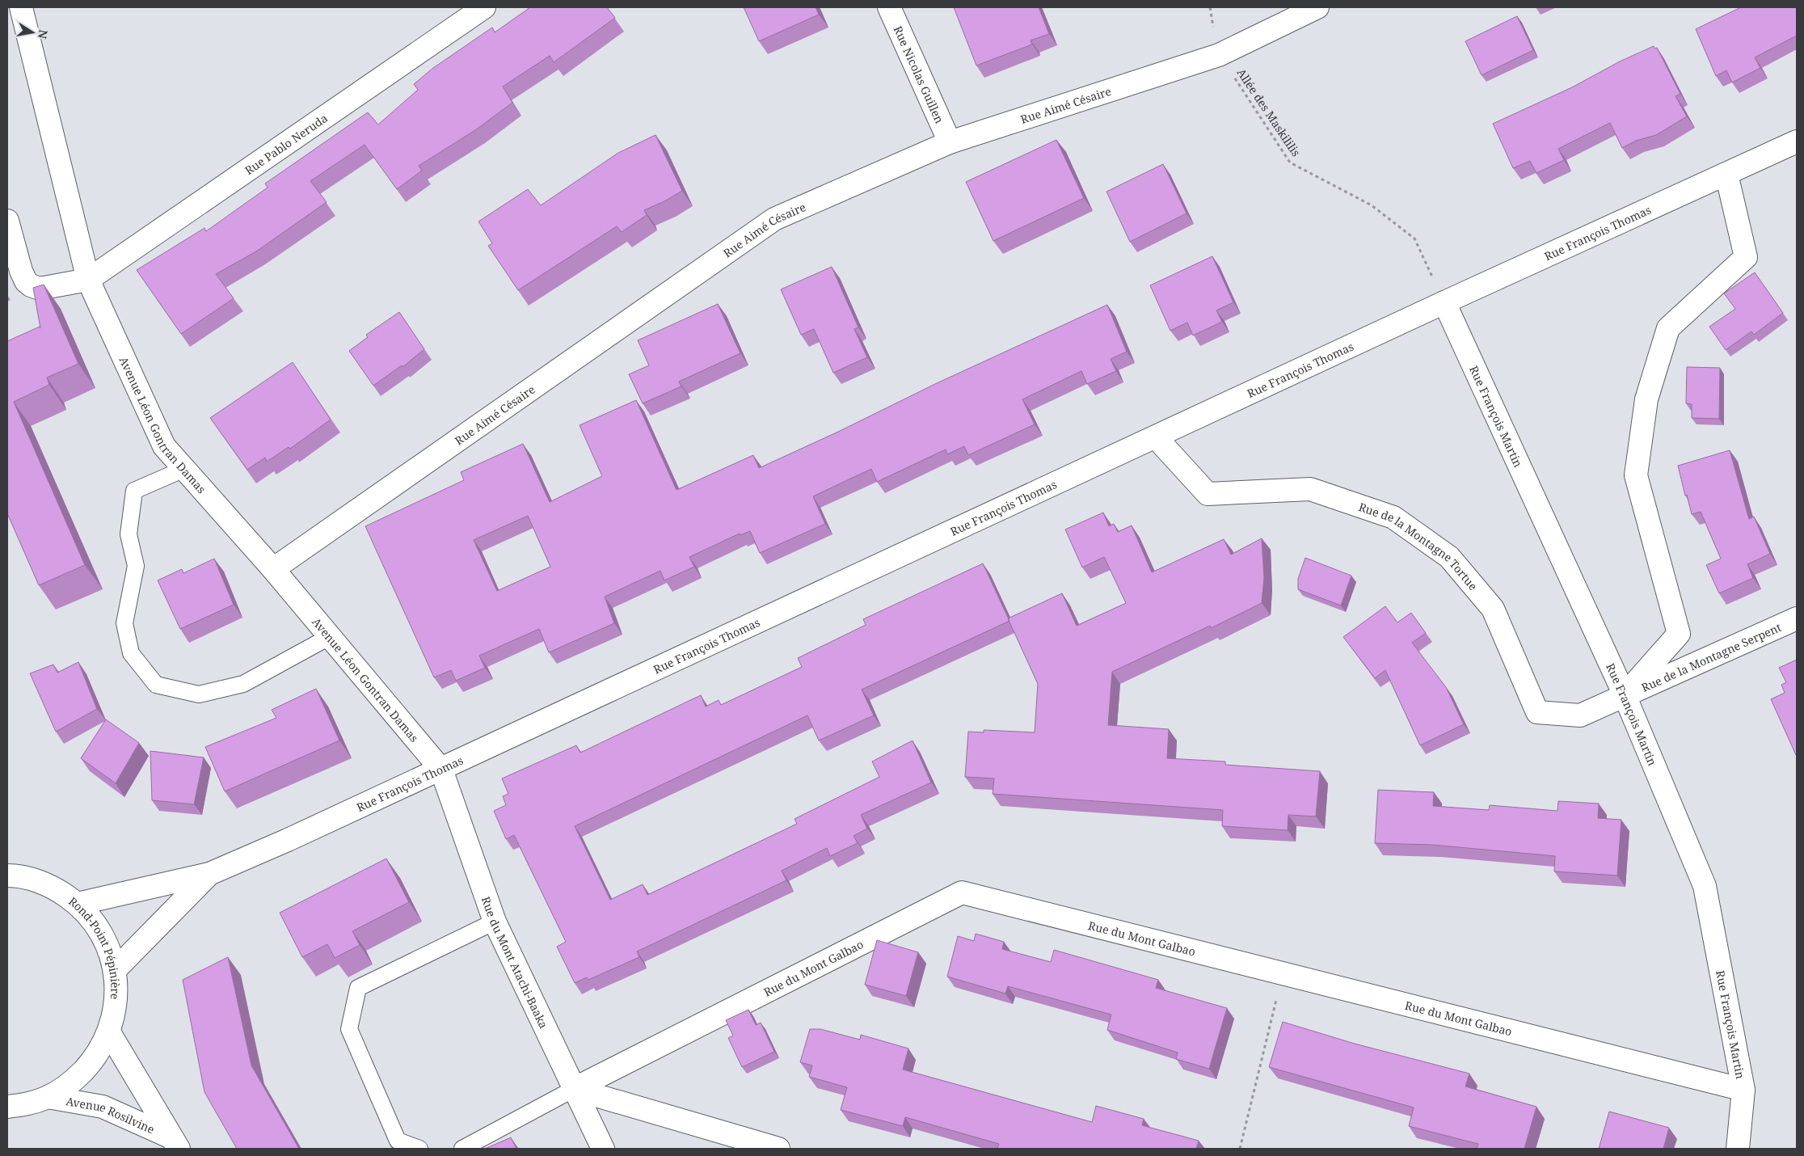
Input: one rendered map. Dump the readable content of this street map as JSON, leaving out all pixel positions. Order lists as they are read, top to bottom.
{
  "streets": {
    "street": [
      "Rue Nicolas Guillen",
      "Rue Aimé Césaire",
      "Rue Pablo Neruda",
      "Rue François Thomas",
      "Rue François Martin",
      "Avenue Léon Gontran Damas",
      "Rue de la Montagne Tortue",
      "Rue de la Montagne Serpent",
      "Rue du Mont Galbao",
      "Rond-Point Pépinière",
      "Rue du Mont Atachi-Baaka",
      "Avenue Rosilvine"
    ],
    "path": ["Allée des Maskililis"]
  },
  "crossings": [
    ["Rue Nicolas Guillen", "Rue Aimé Césaire"],
    ["Rue Aimé Césaire", "Allée des Maskililis"],
    ["Rue Aimé Césaire", "Avenue Léon Gontran Damas"],
    ["Allée des Maskililis", "Rue François Thomas"],
    ["Allée des Maskililis", "Rue François Martin"],
    ["Rue Pablo Neruda", "Avenue Léon Gontran Damas"],
    ["Rue François Thomas", "Rue François Martin"],
    ["Rue François Thomas", "Avenue Léon Gontran Damas"],
    ["Rue François Thomas", "Rue de la Montagne Tortue"],
    ["Rue François Thomas", "Rond-Point Pépinière"],
    ["Rue François Thomas", "Rue du Mont Atachi-Baaka"],
    ["Rue François Martin", "Rue de la Montagne Tortue"],
    ["Rue François Martin", "Rue de la Montagne Serpent"],
    ["Rue François Martin", "Rue du Mont Galbao"],
    ["Avenue Léon Gontran Damas", "Rue du Mont Atachi-Baaka"],
    ["Rue de la Montagne Tortue", "Rue de la Montagne Serpent"],
    ["Rue du Mont Galbao", "Rue du Mont Atachi-Baaka"],
    ["Rond-Point Pépinière", "Avenue Rosilvine"]
  ],
  "north": "right"
}
